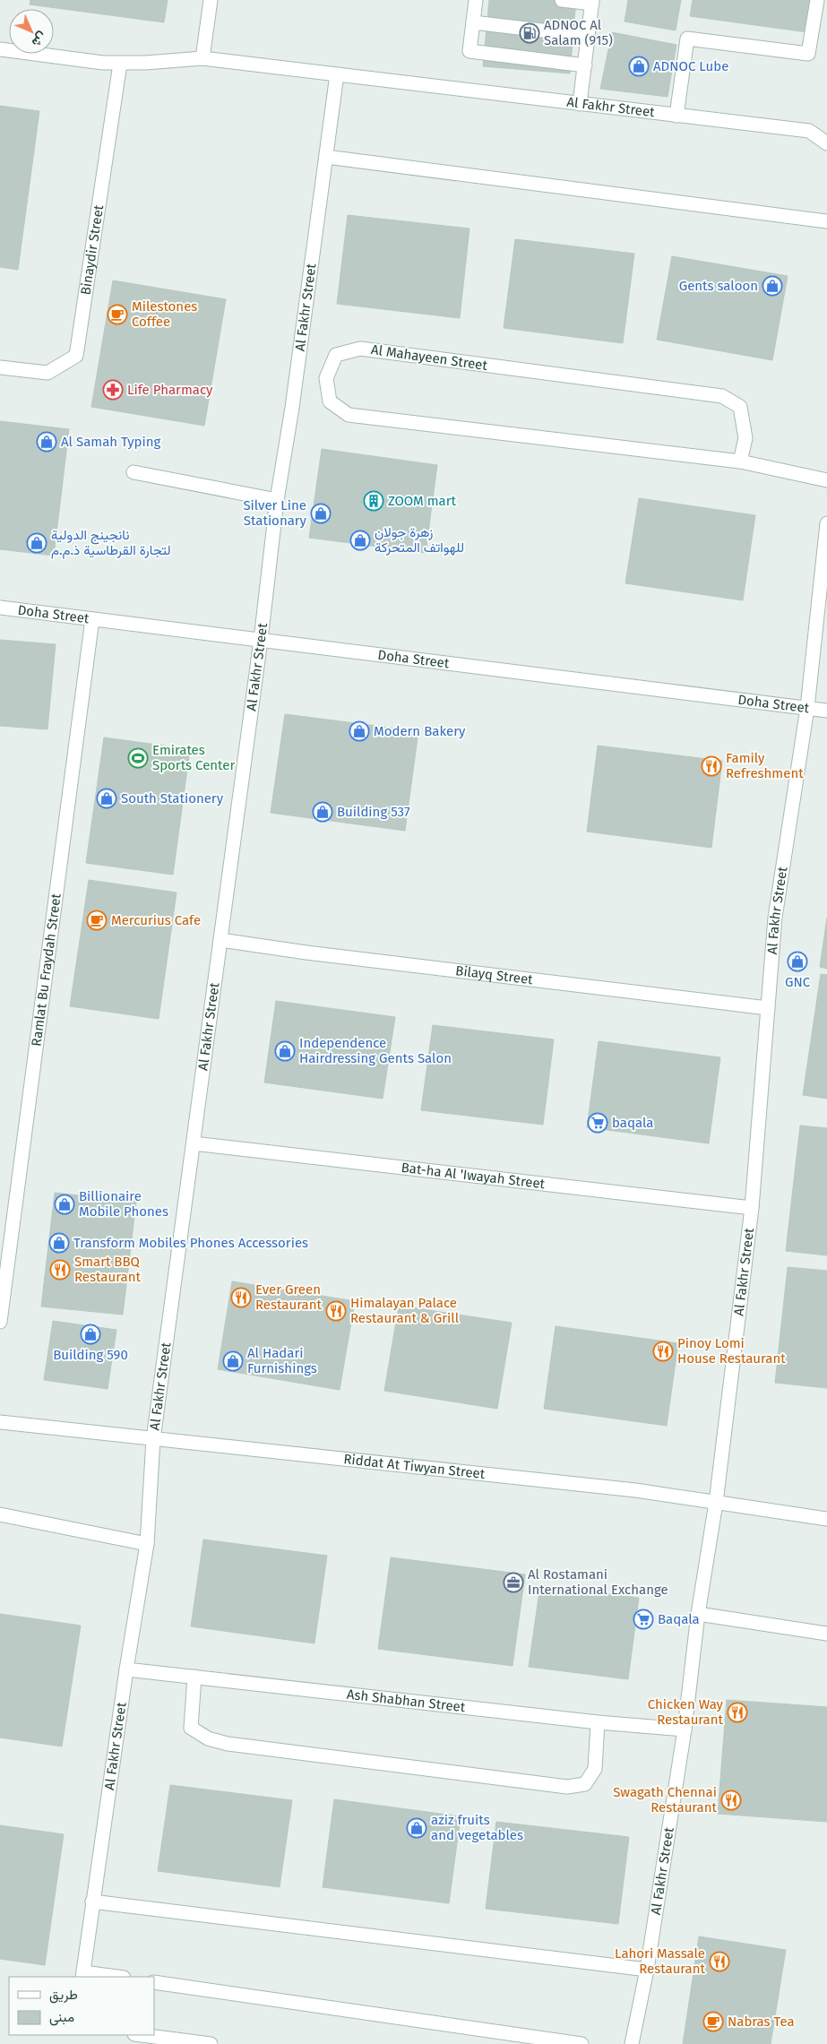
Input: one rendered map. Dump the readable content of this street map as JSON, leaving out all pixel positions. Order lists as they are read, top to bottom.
{
  "streets": {
    "street": [
      "Al Fakhr Street",
      "Binaydir Street",
      "Al Mahayeen Street",
      "Doha Street",
      "Ramlat Bu Fraydah Street",
      "Bilayq Street",
      "Bat-ha Al 'Iwayah Street",
      "Riddat At Tiwyan Street",
      "Ash Shabhan Street"
    ]
  },
  "crossings": [
    ["Al Fakhr Street", "Binaydir Street"],
    ["Al Fakhr Street", "Doha Street"],
    ["Al Fakhr Street", "Bilayq Street"],
    ["Al Fakhr Street", "Bat-ha Al 'Iwayah Street"],
    ["Al Fakhr Street", "Riddat At Tiwyan Street"],
    ["Al Fakhr Street", "Ash Shabhan Street"],
    ["Doha Street", "Ramlat Bu Fraydah Street"]
  ],
  "places": {
    "fuel station": ["ADNOC Al Salam (915)"],
    "shop": [
      "ADNOC Lube",
      "Gents saloon",
      "Al Samah Typing",
      "Silver Line Stationary",
      "زهرة جولان للهواتف المتحركة",
      "نانجينج الدولية لتجارة القرطاسية ذ.م.م",
      "Modern Bakery",
      "South Stationery",
      "Building 537",
      "GNC",
      "Independence Hairdressing Gents Salon",
      "Billionaire Mobile Phones",
      "Transform Mobiles Phones Accessories",
      "Building 590",
      "Al Hadari Furnishings",
      "aziz fruits and vegetables"
    ],
    "cafe": ["Milestones Coffee", "Mercurius Cafe", "Nabras Tea"],
    "pharmacy": ["Life Pharmacy"],
    "building": ["ZOOM mart"],
    "sports": ["Emirates Sports Center"],
    "restaurant": [
      "Family Refreshment",
      "Smart BBQ Restaurant",
      "Ever Green Restaurant",
      "Himalayan Palace Restaurant & Grill",
      "Pinoy Lomi House Restaurant",
      "Chicken Way Restaurant",
      "Swagath Chennai Restaurant",
      "Lahori Massale Restaurant"
    ],
    "supermarket": ["baqala", "Baqala"],
    "office": ["Al Rostamani International Exchange"]
  },
  "legend": ["طريق", "مبنى"],
  "north": "bottom right"
}
